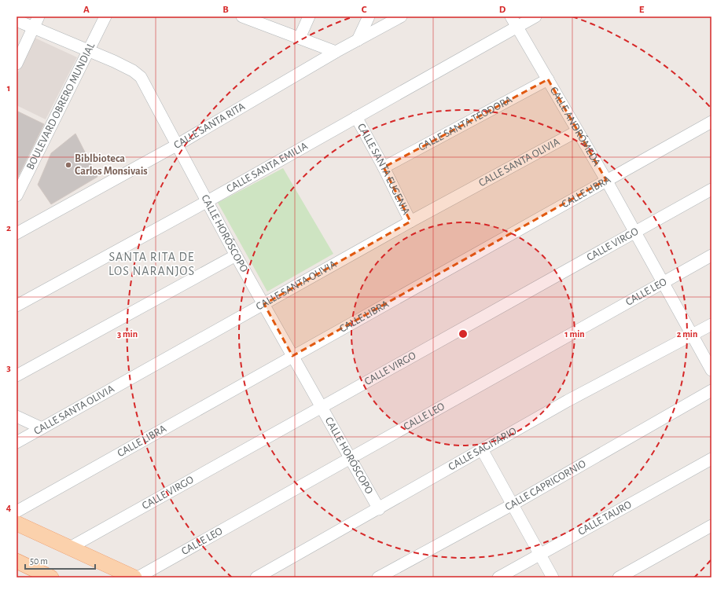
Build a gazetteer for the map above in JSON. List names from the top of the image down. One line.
{"streets":{"street":["BOULEVARD OBRERO MUNDIAL","CALLE SANTA TEODORA","CALLE SANTA RITA","CALLE ANDRÓMEDA","CALLE SANTA OLIVIA","CALLE SANTA EMILIA","CALLE SANTA EUGENIA","CALLE LIBRA","CALLE HORÓSCOPO","CALLE VIRGO","CALLE LEO","CALLE SAGITARIO","CALLE CAPRICORNIO","CALLE TAURO"]},"crossings":[["BOULEVARD OBRERO MUNDIAL","CALLE HORÓSCOPO"],["CALLE SANTA TEODORA","CALLE ANDRÓMEDA"],["CALLE SANTA TEODORA","CALLE SANTA EUGENIA"],["CALLE SANTA RITA","CALLE HORÓSCOPO"],["CALLE ANDRÓMEDA","CALLE SANTA OLIVIA"],["CALLE ANDRÓMEDA","CALLE SANTA EMILIA"],["CALLE ANDRÓMEDA","CALLE LIBRA"],["CALLE ANDRÓMEDA","CALLE VIRGO"],["CALLE ANDRÓMEDA","CALLE LEO"],["CALLE ANDRÓMEDA","CALLE SAGITARIO"],["CALLE SANTA OLIVIA","CALLE SANTA EUGENIA"],["CALLE SANTA OLIVIA","CALLE HORÓSCOPO"],["CALLE SANTA EMILIA","CALLE SANTA EUGENIA"],["CALLE SANTA EMILIA","CALLE HORÓSCOPO"],["CALLE LIBRA","CALLE HORÓSCOPO"],["CALLE HORÓSCOPO","CALLE VIRGO"],["CALLE HORÓSCOPO","CALLE LEO"],["CALLE HORÓSCOPO","CALLE SAGITARIO"]],"districts":["SANTA RITA DE LOS NARANJOS"],"places":["Biblbioteca Carlos Monsivais"],"scale_bar":"50 m","grid":{"columns":["A","B","C","D","E"],"rows":["1","2","3","4"]},"rings":["1 min","2 min","3 min"]}
